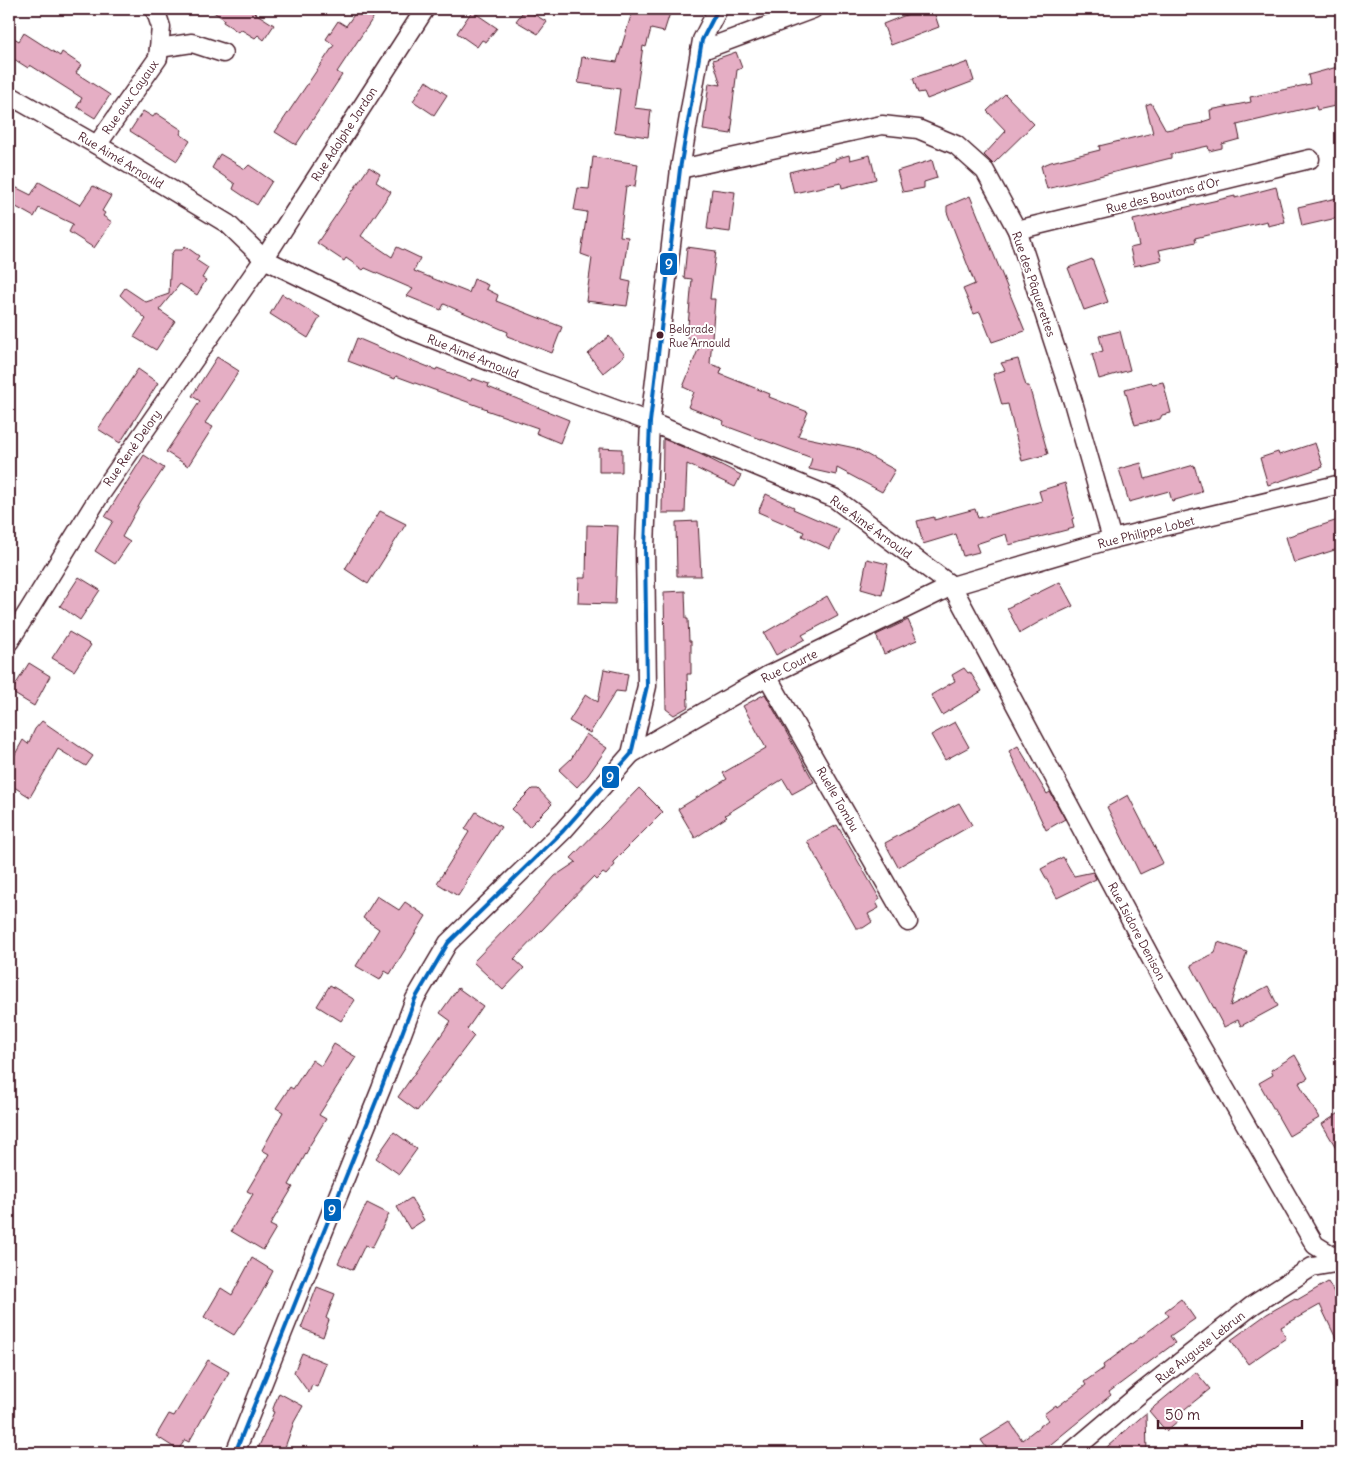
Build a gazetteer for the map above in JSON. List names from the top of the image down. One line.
{"streets":{"street":["Rue aux Cayaux","Rue Adolphe Jardon","Rue Aimé Arnould","Rue des Boutons d'Or","Rue des Pâquerettes","Rue René Delory","Rue Philippe Lobet","Rue Courte","Ruelle Tombu","Rue Isidore Denison","Rue Auguste Lebrun"]},"crossings":[["Rue aux Cayaux","Rue Aimé Arnould"],["Rue Adolphe Jardon","Rue Aimé Arnould"],["Rue Adolphe Jardon","Rue René Delory"],["Rue Aimé Arnould","Rue René Delory"],["Rue Aimé Arnould","Rue Philippe Lobet"],["Rue Aimé Arnould","Rue Courte"],["Rue Aimé Arnould","Rue Isidore Denison"],["Rue des Boutons d'Or","Rue des Pâquerettes"],["Rue des Pâquerettes","Rue Philippe Lobet"],["Rue Philippe Lobet","Rue Courte"],["Rue Philippe Lobet","Rue Isidore Denison"],["Rue Courte","Ruelle Tombu"],["Rue Courte","Rue Isidore Denison"],["Rue Isidore Denison","Rue Auguste Lebrun"]],"places":["Belgrade Rue Arnould"],"lines":["transit line 9"],"scale_bar":"50 m"}
